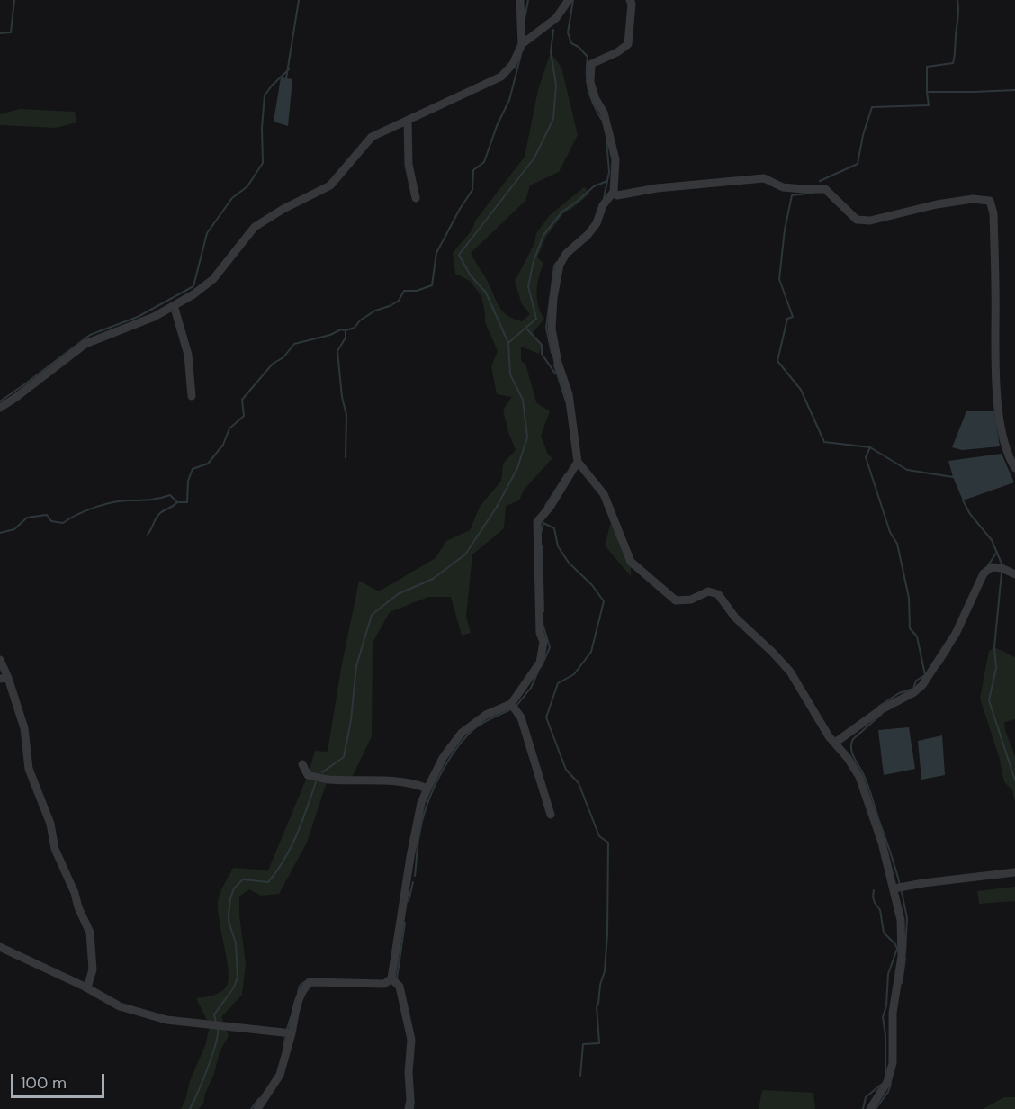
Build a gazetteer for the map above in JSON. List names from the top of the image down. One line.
{"scale_bar":"100 m"}
